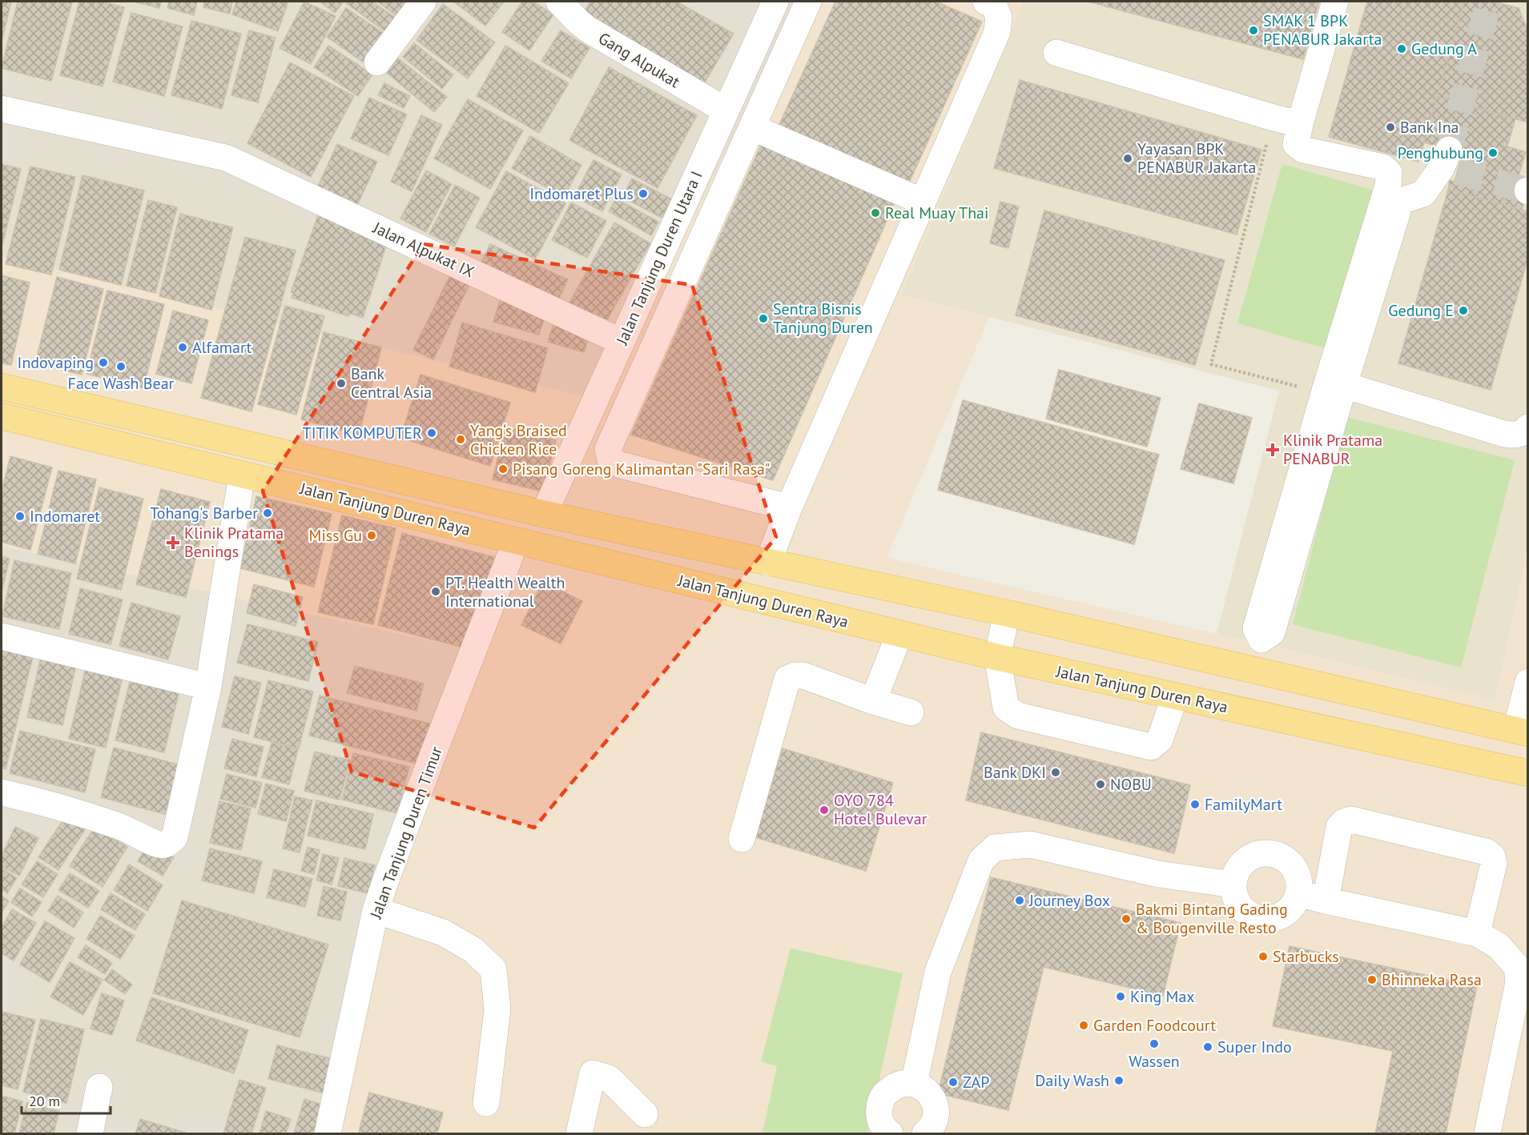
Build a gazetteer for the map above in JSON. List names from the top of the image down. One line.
{"streets":{"main road":["Jalan Tanjung Duren Raya"],"street":["Gang Alpukat","Jalan Alpukat IX","Jalan Tanjung Duren Utara I","Jalan Tanjung Duren Timur"]},"crossings":[["Gang Alpukat","Jalan Tanjung Duren Utara I"],["Jalan Alpukat IX","Jalan Tanjung Duren Utara I"],["Jalan Tanjung Duren Utara I","Jalan Tanjung Duren Raya"],["Jalan Tanjung Duren Raya","Jalan Tanjung Duren Timur"]],"places":{"other":["SMAK 1 BPK PENABUR Jakarta","Gedung A","Bank Ina","Penghubung","Yayasan BPK PENABUR Jakarta","Indomaret Plus","Real Muay Thai","Gedung E","Sentra Bisnis Tanjung Duren","Alfamart","Indovaping","Face Wash Bear","Bank Central Asia","TITIK KOMPUTER","Yang‘s Braised Chicken Rice","Pisang Goreng Kalimantan \"Sari Rasa\"","Tohang's Barber","Indomaret","Miss Gu","PT. Health Wealth International","Bank DKI","NOBU","FamilyMart","OYO 784 Hotel Bulevar","Journey Box","Bakmi Bintang Gading & Bougenville Resto","Starbucks","Bhinneka Rasa","King Max","Garden Foodcourt","Wassen","Super Indo","Daily Wash","ZAP"],"health":["Klinik Pratama PENABUR","Klinik Pratama Benings"]},"scale_bar":"20 m"}
